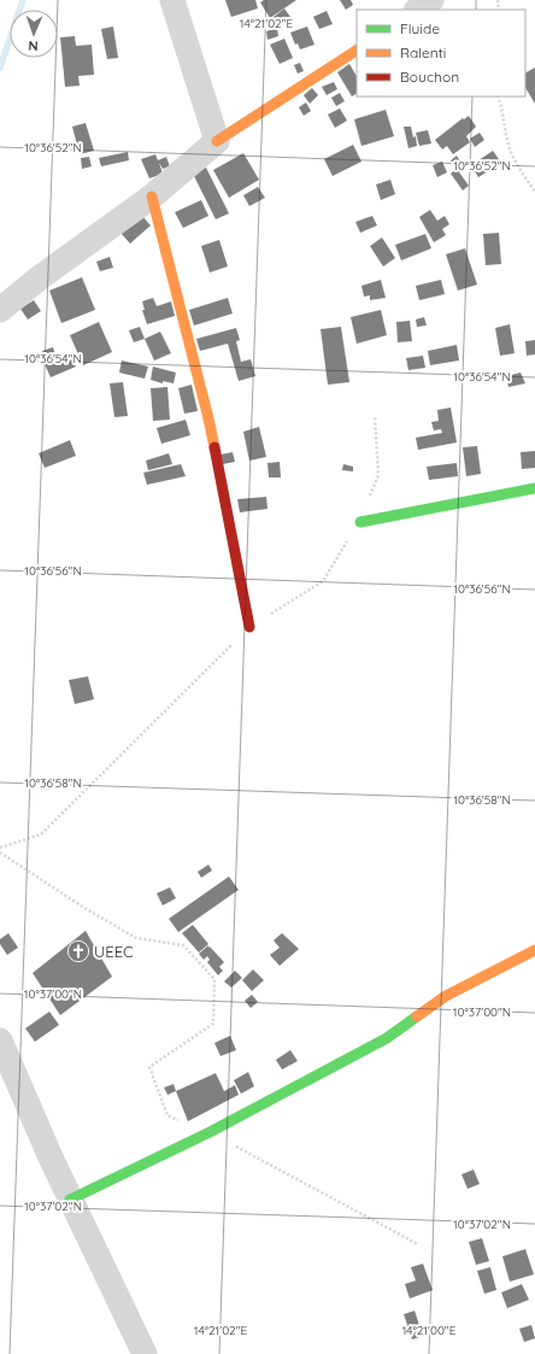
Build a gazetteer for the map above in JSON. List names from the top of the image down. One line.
{"places":{"church":["UEEC"]},"legend":["Fluide","Ralenti","Bouchon"],"north":"bottom","coordinates":["14°21'02\"E","10°36'52\"N","10°36'54\"N","10°36'56\"N","10°36'58\"N","10°37'00\"N","10°37'02\"N","14°21'00\"E"]}
